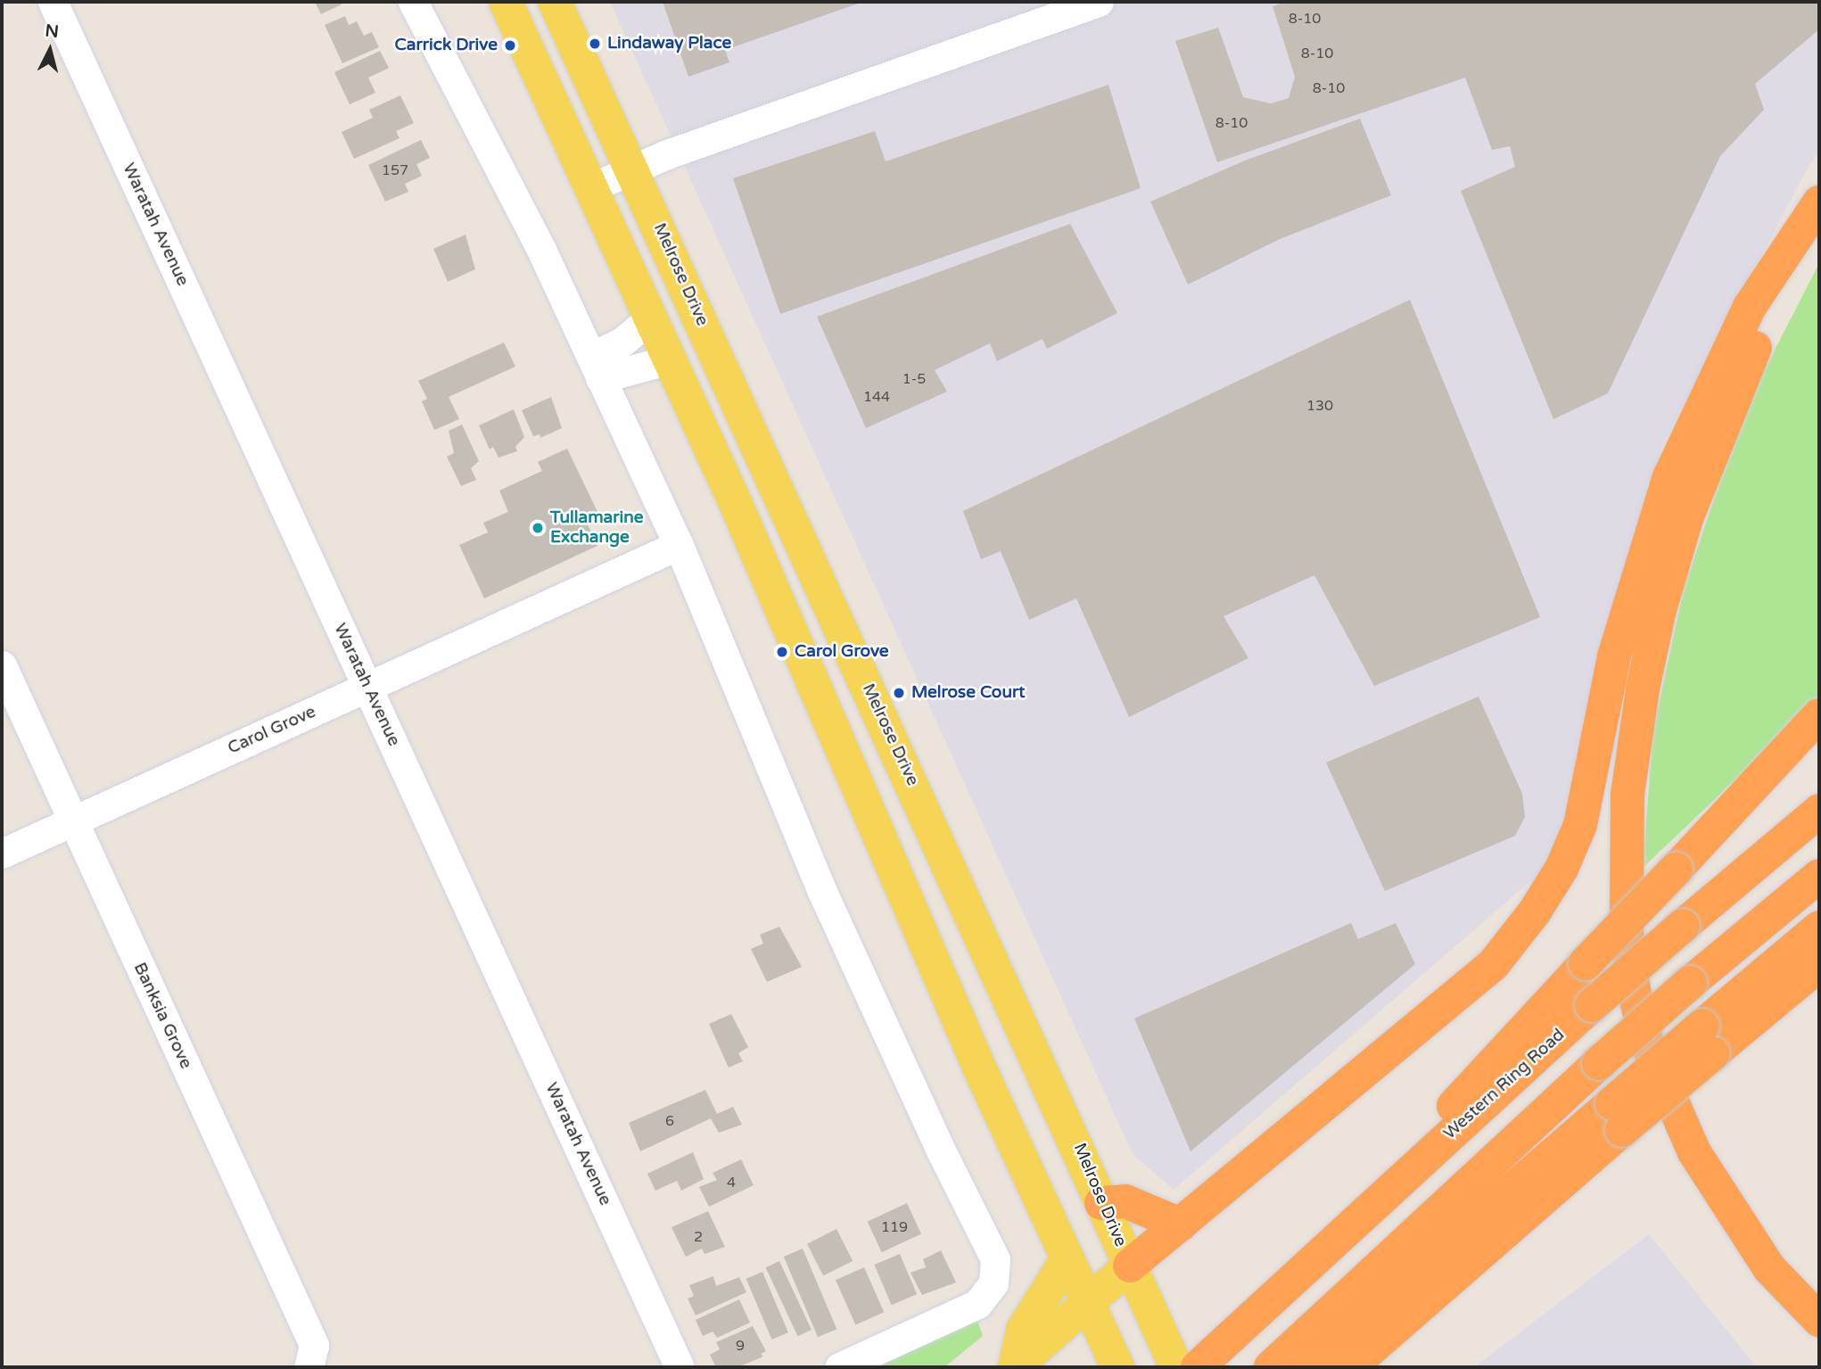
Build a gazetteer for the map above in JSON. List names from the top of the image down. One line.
{"streets":{"highway":["Western Ring Road"],"main road":["Melrose Drive"],"street":["Waratah Avenue","Carol Grove","Banksia Grove"]},"crossings":[["Waratah Avenue","Carol Grove"],["Carol Grove","Banksia Grove"]],"places":["Lindaway Place","Carrick Drive","Tullamarine Exchange","Carol Grove","Melrose Court"],"house_numbers":["8-10","8-10","8-10","8-10","157","1-5","144","130","6","4","119","2","9"],"north":"top"}
